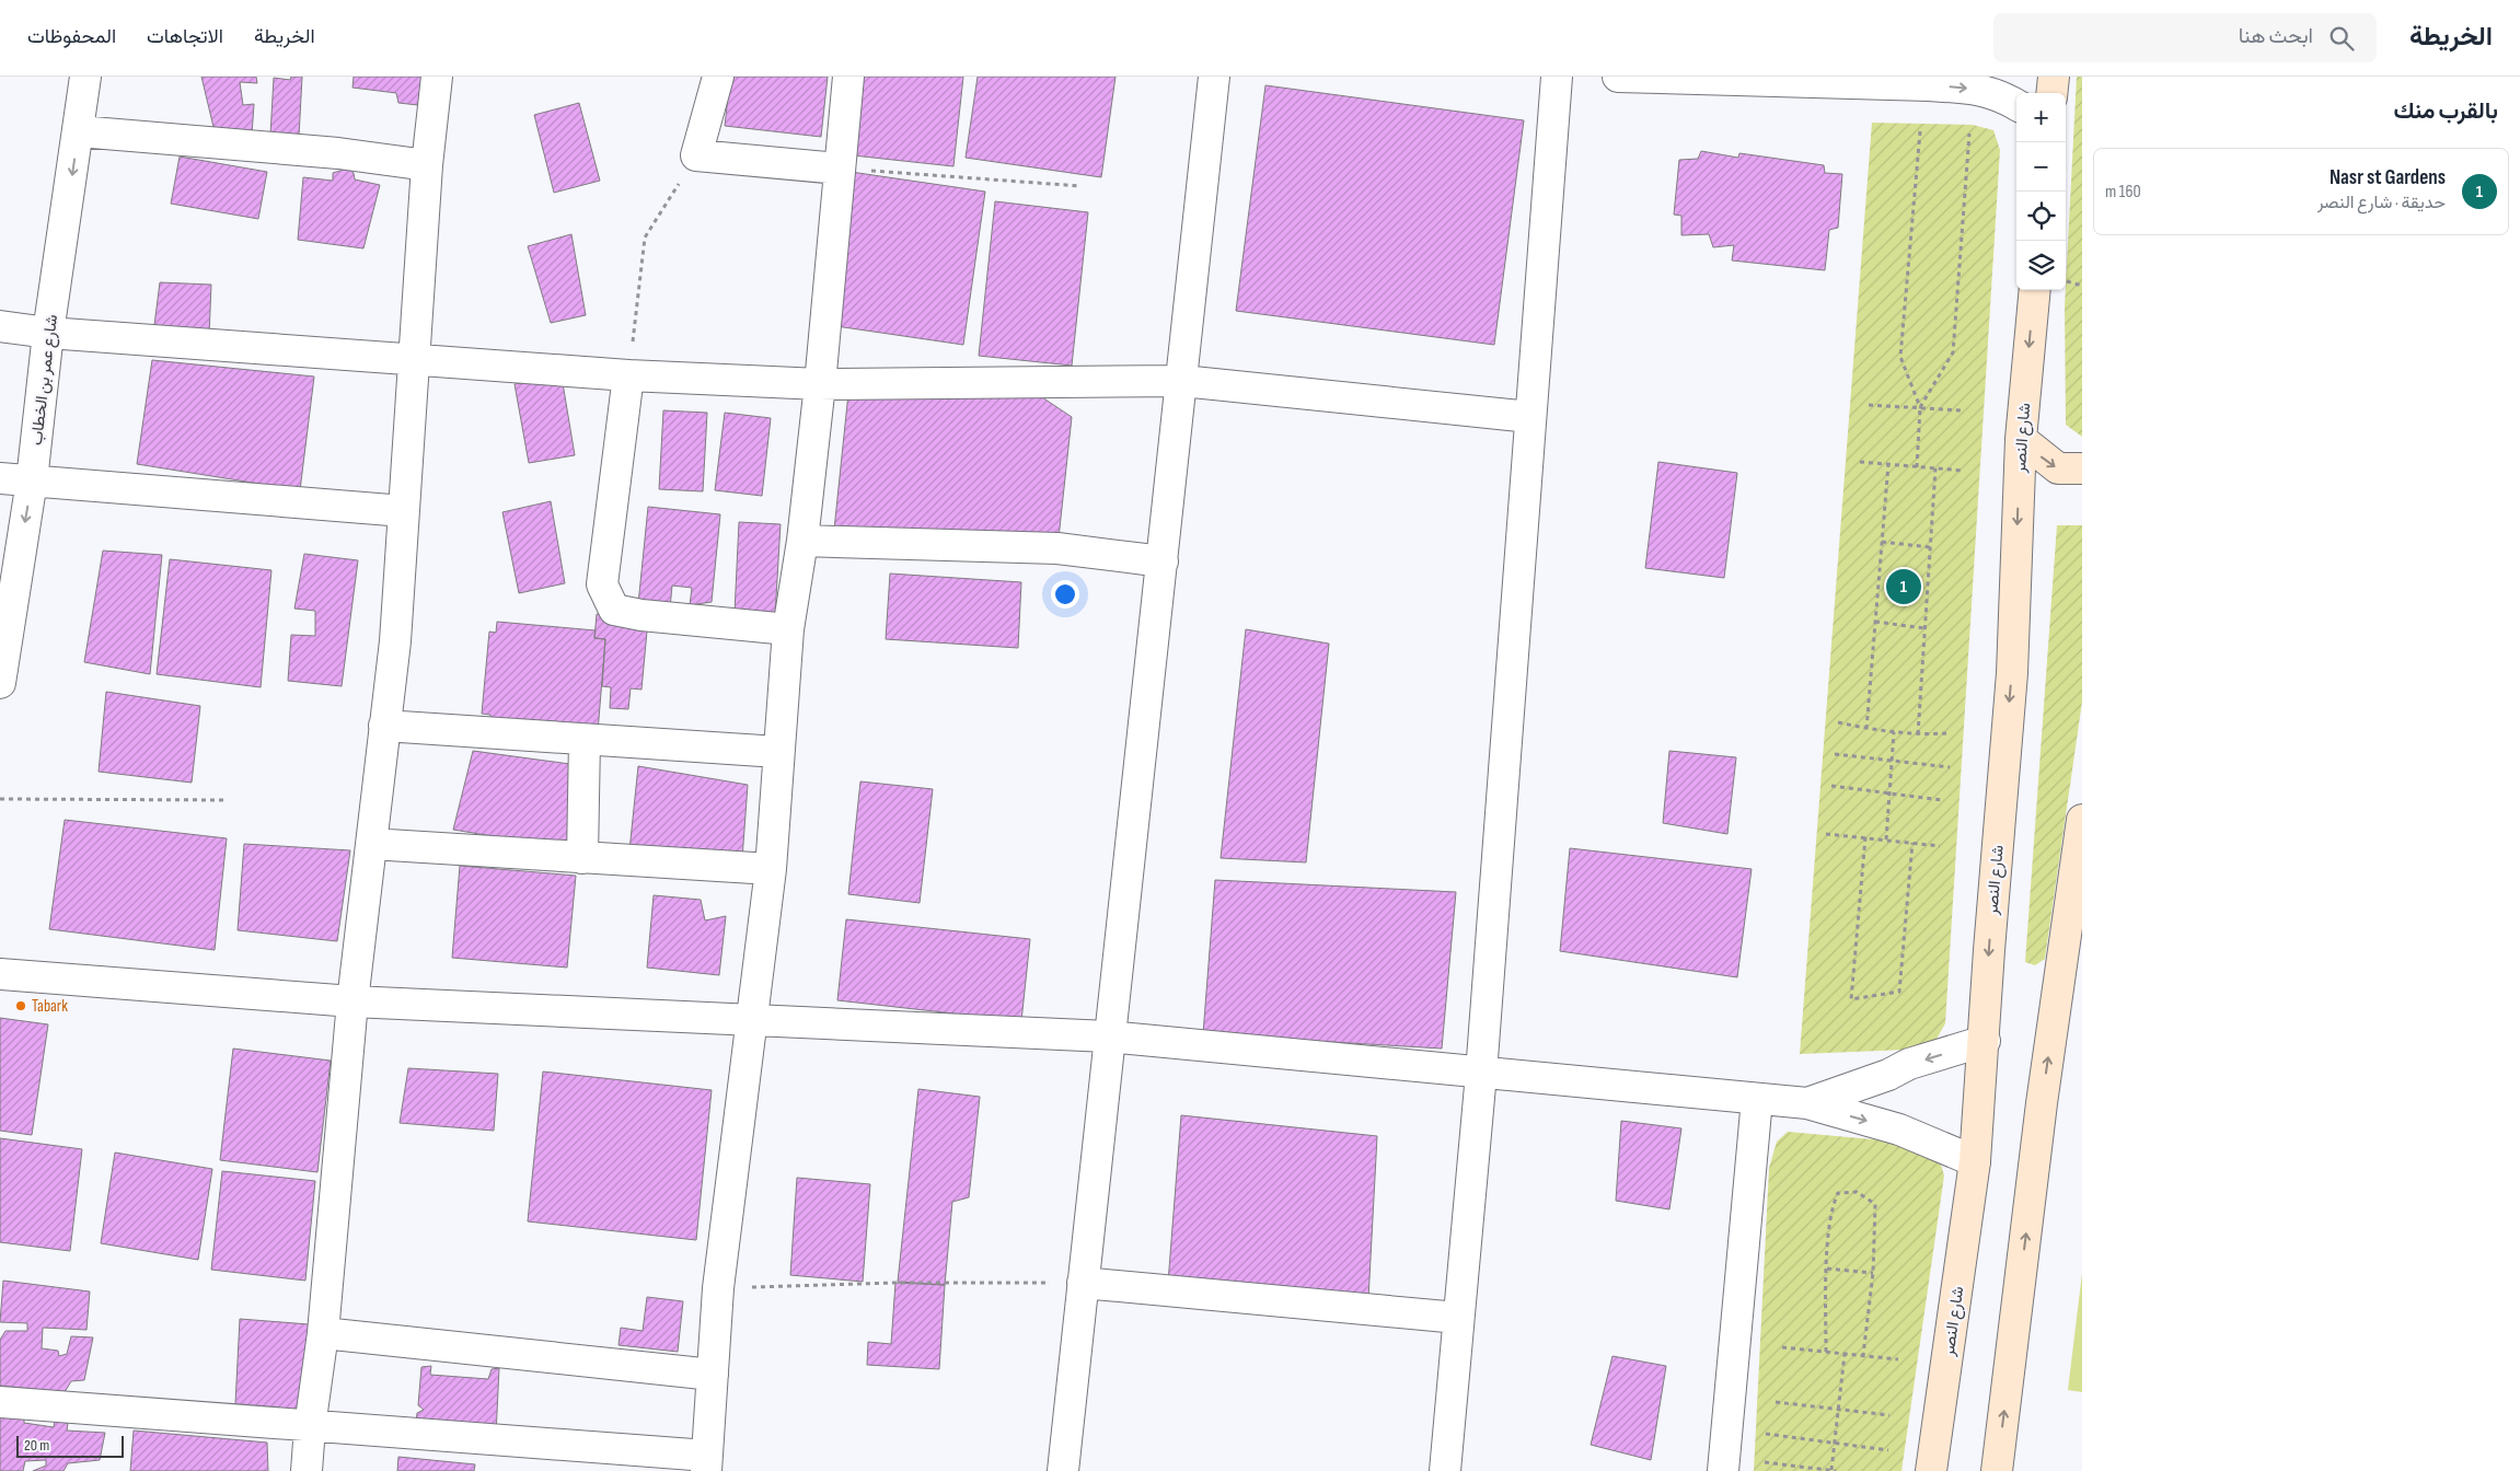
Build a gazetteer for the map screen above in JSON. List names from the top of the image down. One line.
{"streets":{"main road":["شارع النصر"],"street":["شارع عمر بن الخطاب"]},"one_way":["شارع عمر بن الخطاب"],"places":["Tabark"],"scale_bar":"20 m","page":{"header":"الخريطة","search":"ابحث هنا","nav":["الخريطة","الاتجاهات","المحفوظات"],"heading":"بالقرب منك","map_buttons":["+","−"],"list":[{"mark":"1","name":"Nasr st Gardens","note":"حديقة · شارع النصر","value":"160 m"}],"pins":"1","scale":"20 m"}}
